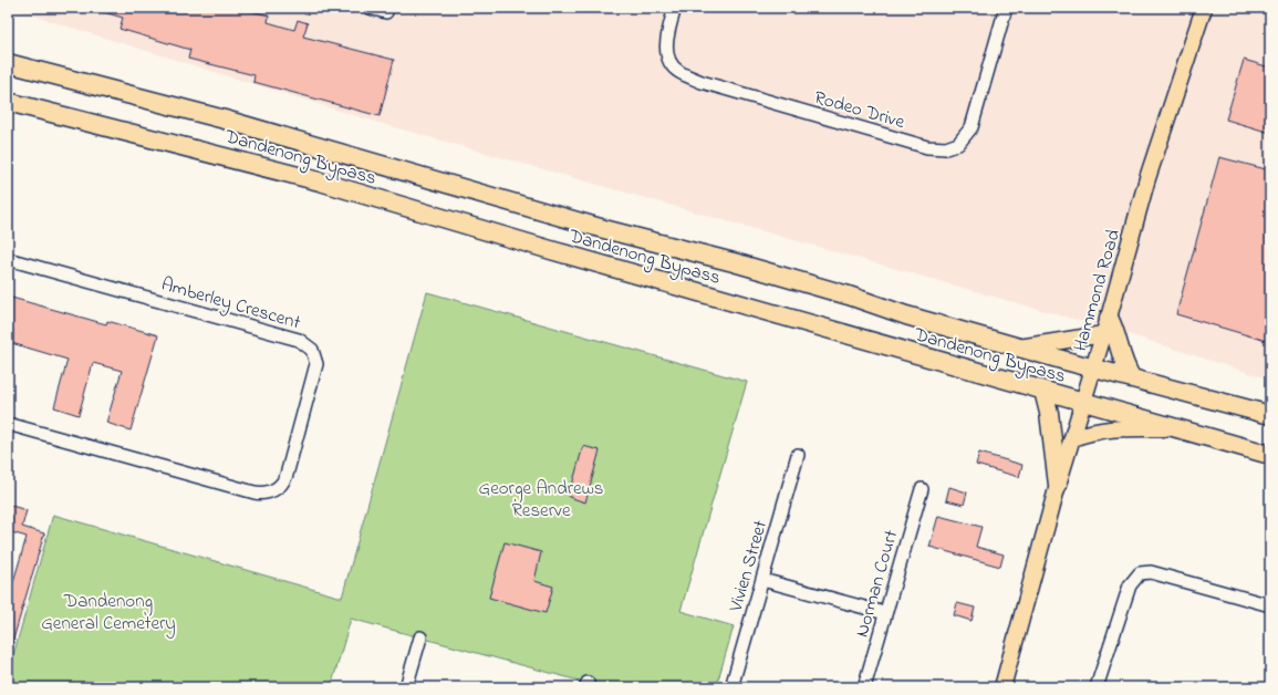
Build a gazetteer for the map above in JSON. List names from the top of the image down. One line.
{"streets":{"highway":["Dandenong Bypass"],"main road":["Hammond Road"],"street":["Rodeo Drive","Amberley Crescent","Vivien Street","Norman Court"]},"crossings":[["Dandenong Bypass","Hammond Road"]],"parks":["George Andrews Reserve","Dandenong General Cemetery"]}
